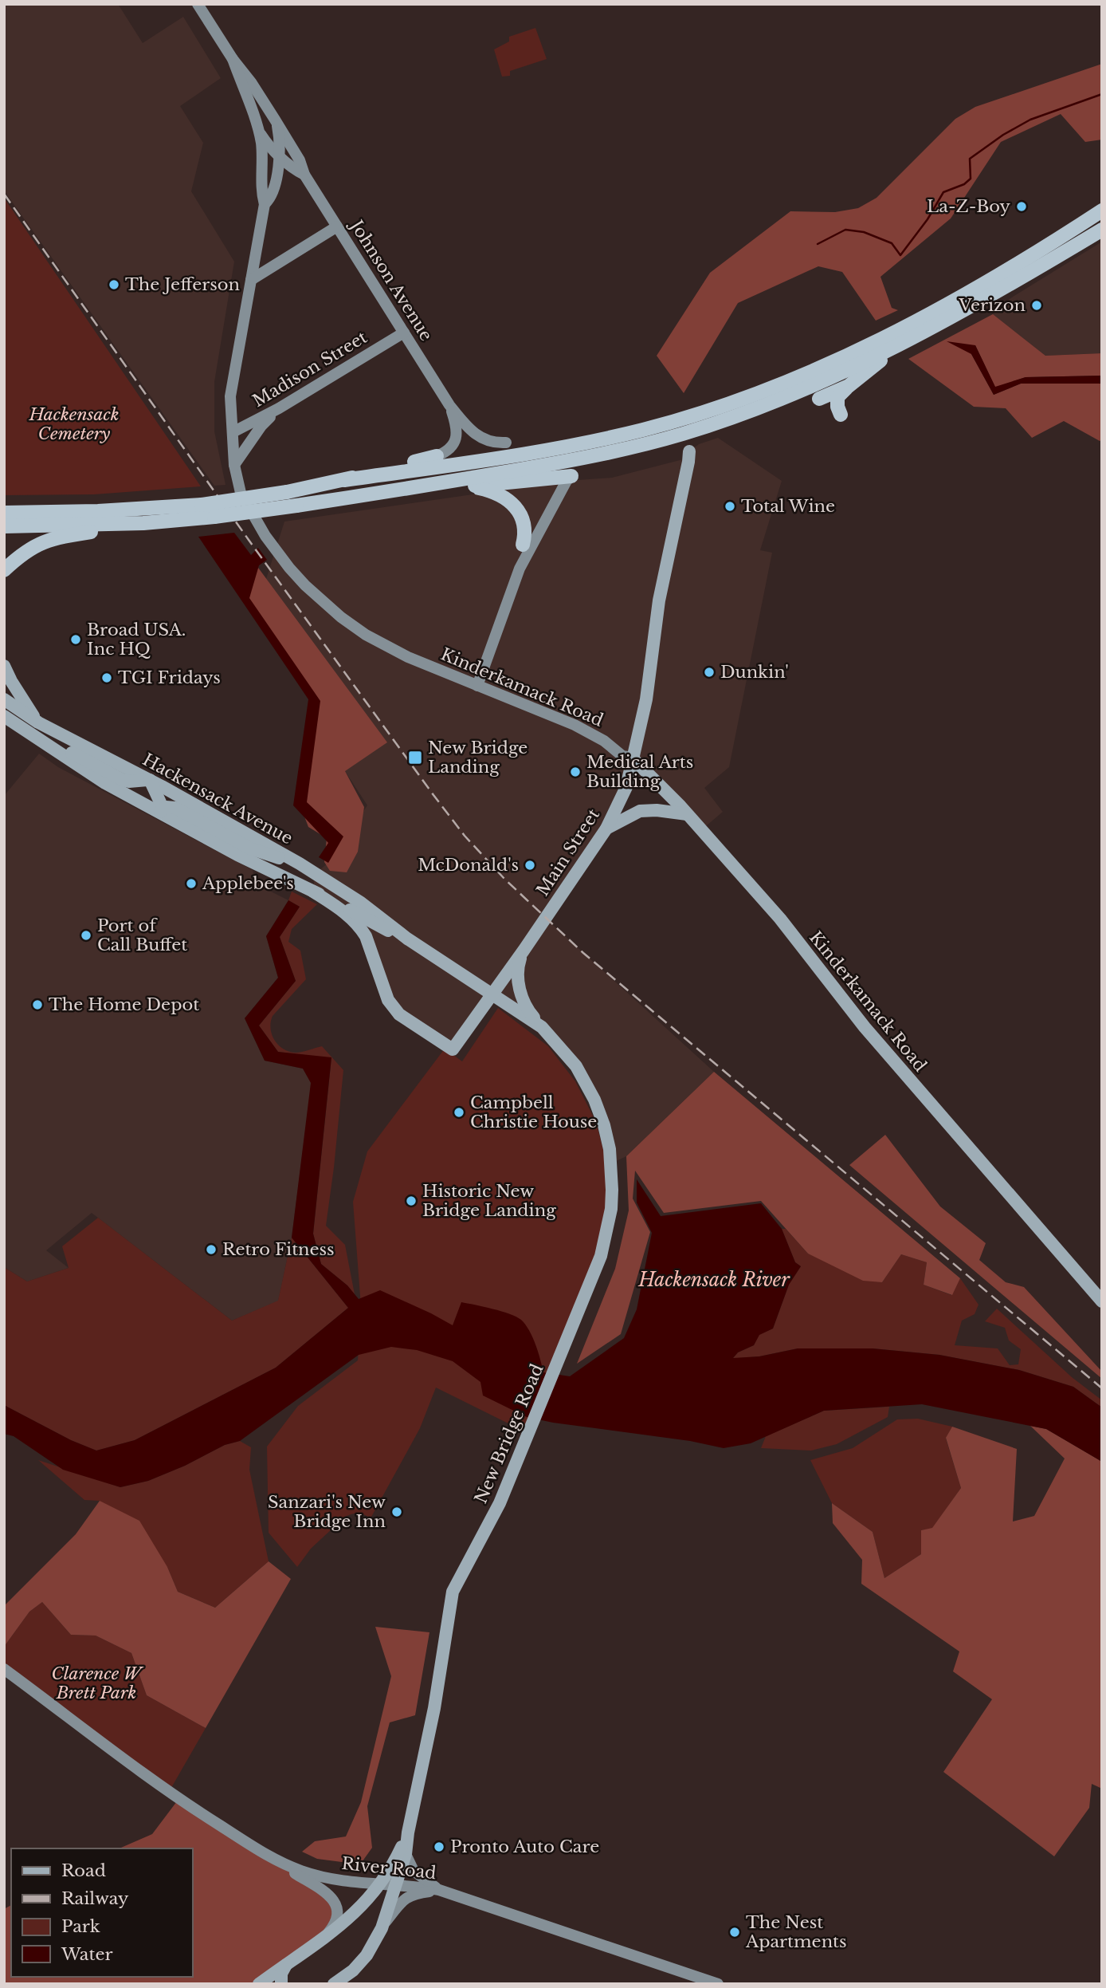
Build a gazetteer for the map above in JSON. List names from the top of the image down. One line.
{"streets":{"main road":["Johnson Avenue","Madison Street","Kinderkamack Road","Hackensack Avenue","Main Street","New Bridge Road","River Road"]},"crossings":[["Johnson Avenue","Madison Street"],["Johnson Avenue","Kinderkamack Road"],["Madison Street","Kinderkamack Road"],["Kinderkamack Road","Main Street"],["Hackensack Avenue","Main Street"],["Hackensack Avenue","New Bridge Road"],["Main Street","New Bridge Road"],["New Bridge Road","River Road"]],"water":["Hackensack River"],"parks":["Hackensack Cemetery","Clarence W Brett Park"],"places":{"other":["La-Z-Boy","The Jefferson","Verizon","Total Wine","Broad USA. Inc HQ","Dunkin'","TGI Fridays","Medical Arts Building","McDonald's","Applebee's","Port of Call Buffet","The Home Depot","Campbell Christie House","Historic New Bridge Landing","Retro Fitness","Sanzari's New Bridge Inn","Pronto Auto Care","The Nest Apartments"],"transit":["New Bridge Landing"]},"legend":["Road","Railway","Park","Water"]}
